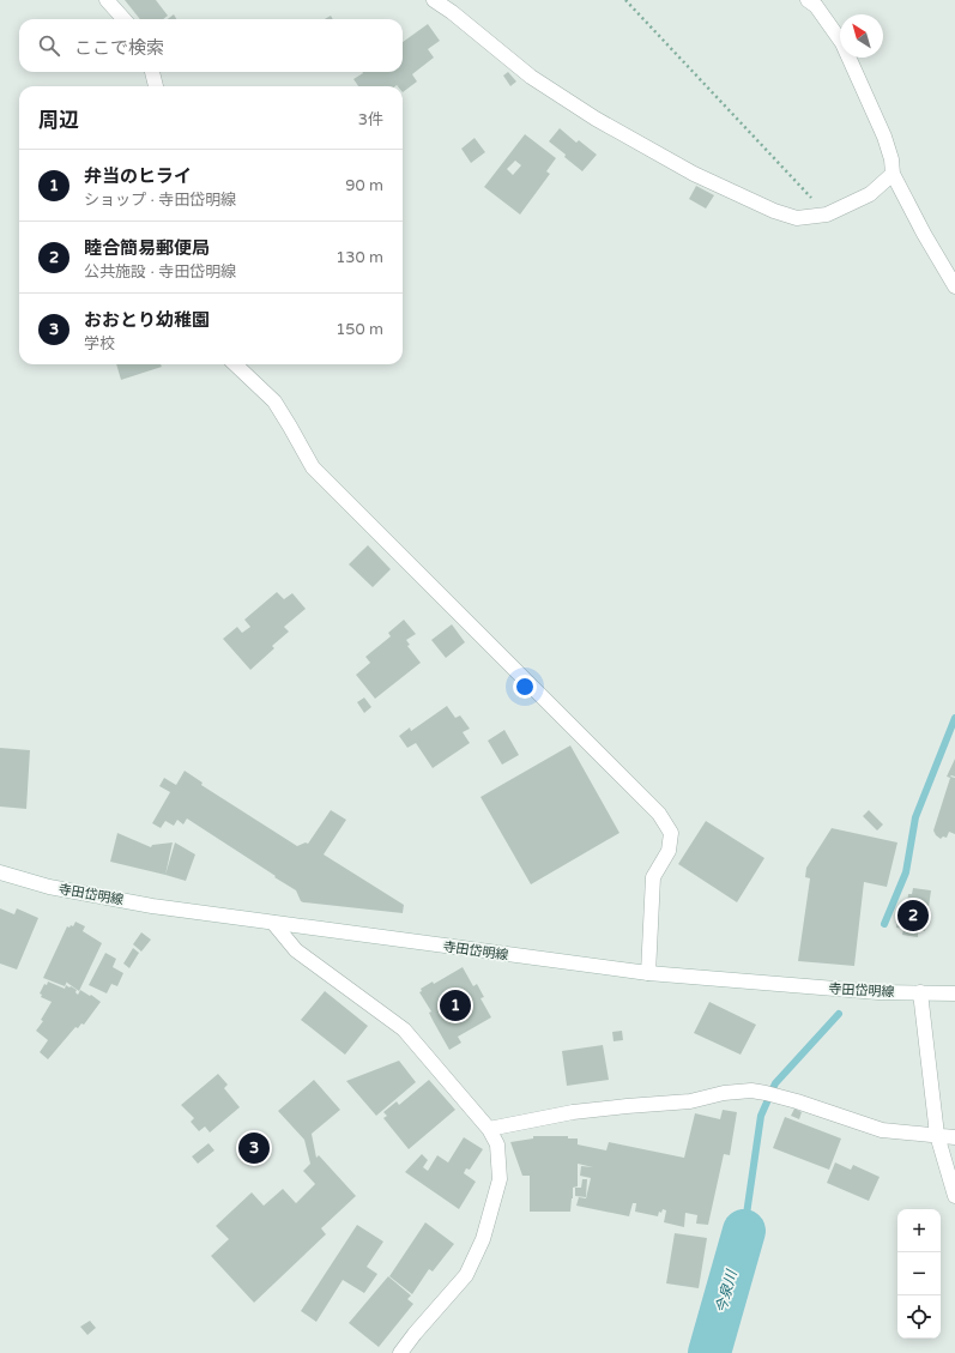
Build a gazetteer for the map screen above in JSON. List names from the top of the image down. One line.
{"streets":{"street":["寺田岱明線"]},"water":["今泉川"],"north":"top left","page":{"search":"ここで検索","heading":["周辺","3件"],"list":[{"mark":"1","name":"弁当のヒライ","note":"ショップ · 寺田岱明線","value":"90 m"},{"mark":"2","name":"睦合簡易郵便局","note":"公共施設 · 寺田岱明線","value":"130 m"},{"mark":"3","name":"おおとり幼稚園","note":"学校","value":"150 m"}],"pins":["2","1","3"],"map_buttons":["+","−"]}}
